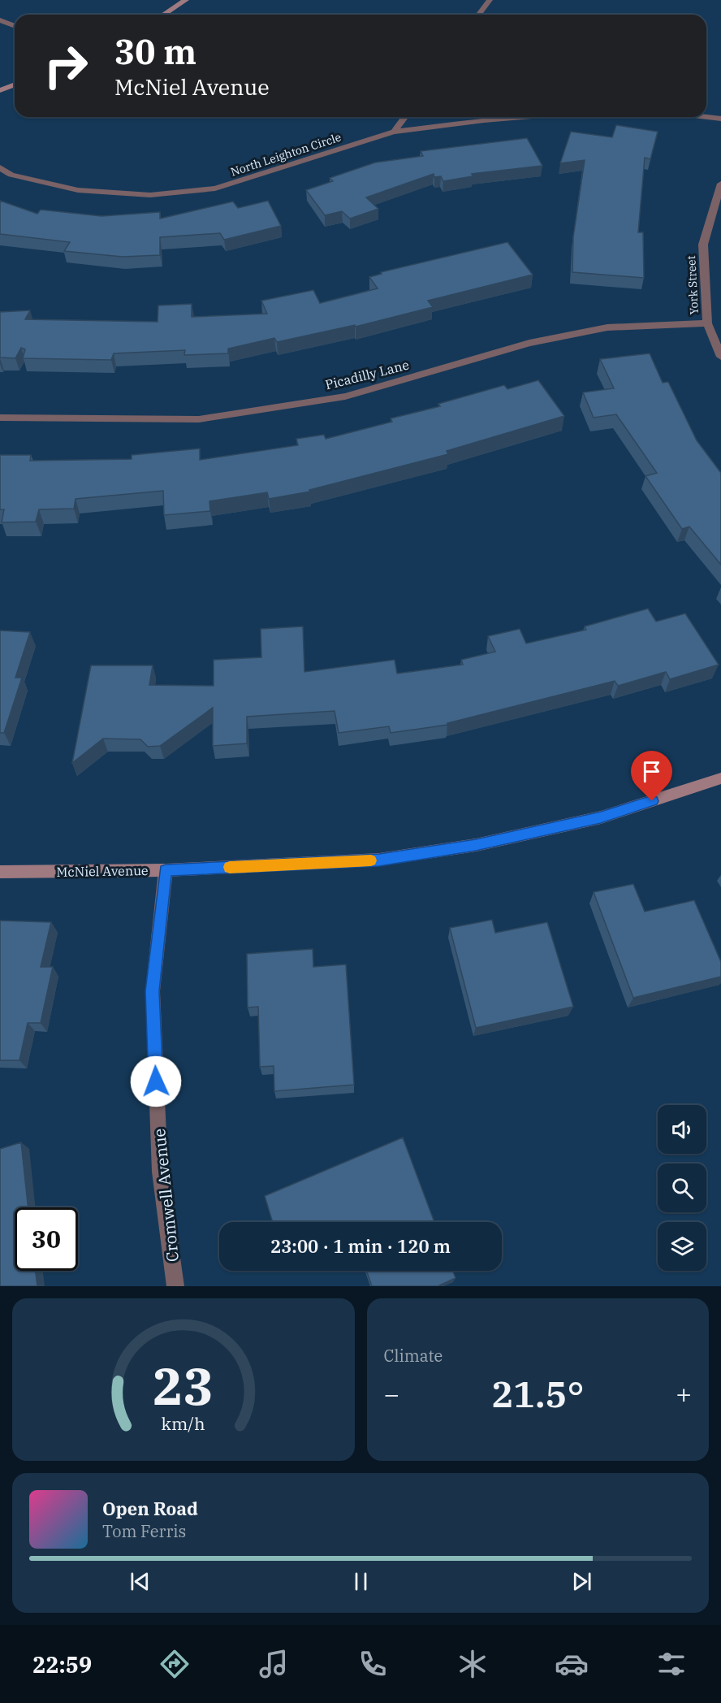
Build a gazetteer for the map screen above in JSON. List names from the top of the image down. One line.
{"streets":{"street":["North Leighton Circle","York Street","Picadilly Lane","McNiel Avenue","Cromwell Avenue"]},"crossings":[["York Street","Picadilly Lane"],["McNiel Avenue","Cromwell Avenue"]],"page":{"turn":["30 m","McNiel Avenue"],"limit":"30","trip":"23:00 · 1 min · 120 m","tile":"Climate","heat":["−","21.5°","+"],"song":["Open Road","Tom Ferris"],"tabs":"22:59","gauge":["23","km/h"]}}
